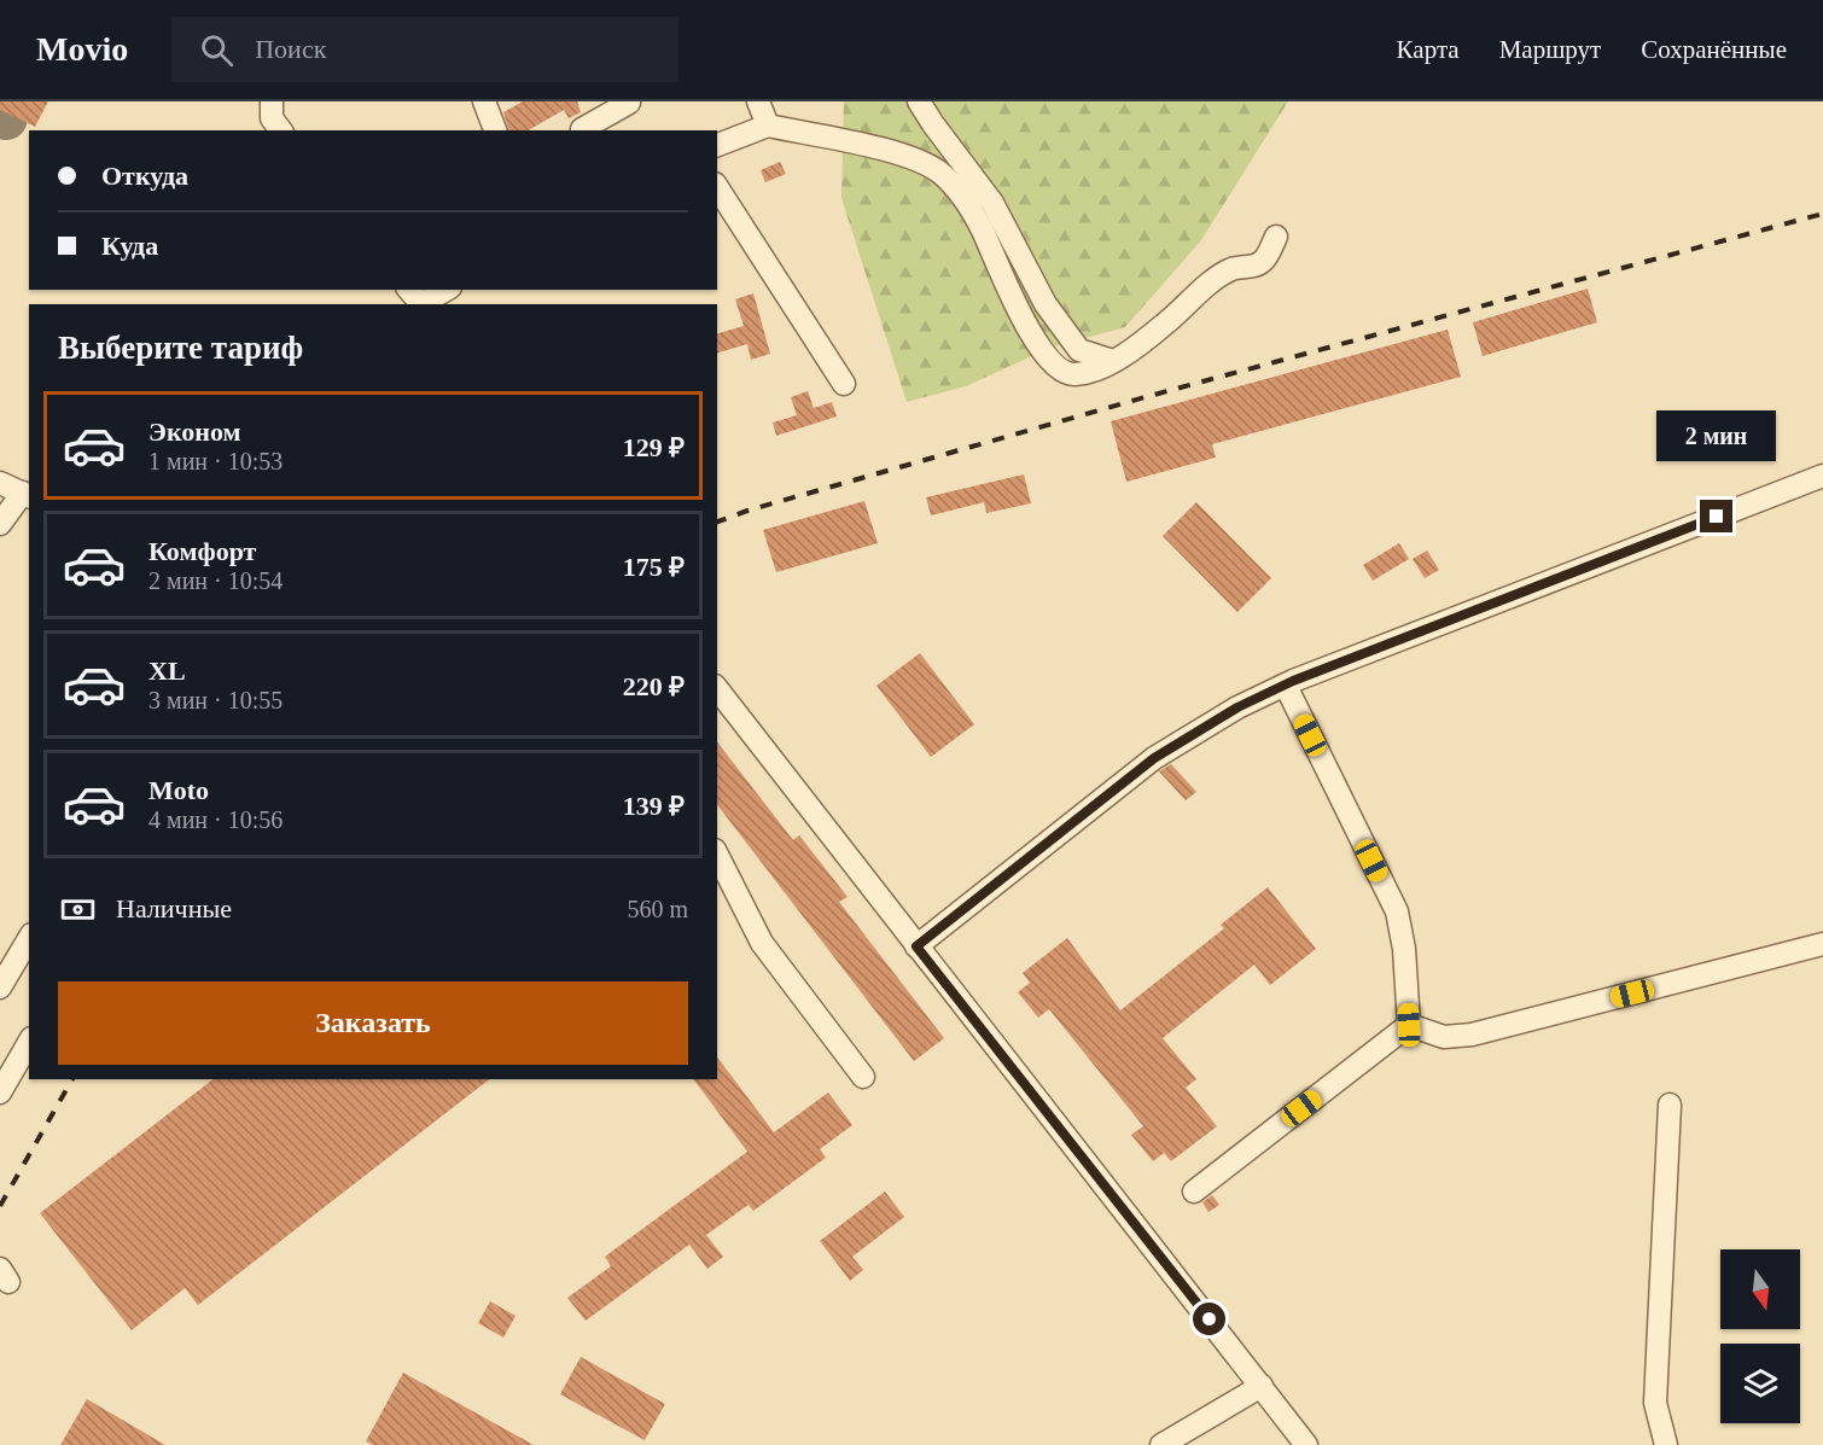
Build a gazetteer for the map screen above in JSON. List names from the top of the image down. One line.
{"north":"bottom","page":{"header":"Movio","search":"Поиск","nav":["Карта","Маршрут","Сохранённые"],"banner":["Откуда","Куда"],"heading":"Выберите тариф","list":[{"name":"Эконом","note":"1 мин · 10:53","value":"129 ₽"},{"name":"Комфорт","note":"2 мин · 10:54","value":"175 ₽"},{"name":"XL","note":"3 мин · 10:55","value":"220 ₽"},{"name":"Moto","note":"4 мин · 10:56","value":"139 ₽"}],"bubble":"2 мин","pay":["Наличные","560 m"],"buttons":"Заказать"}}
